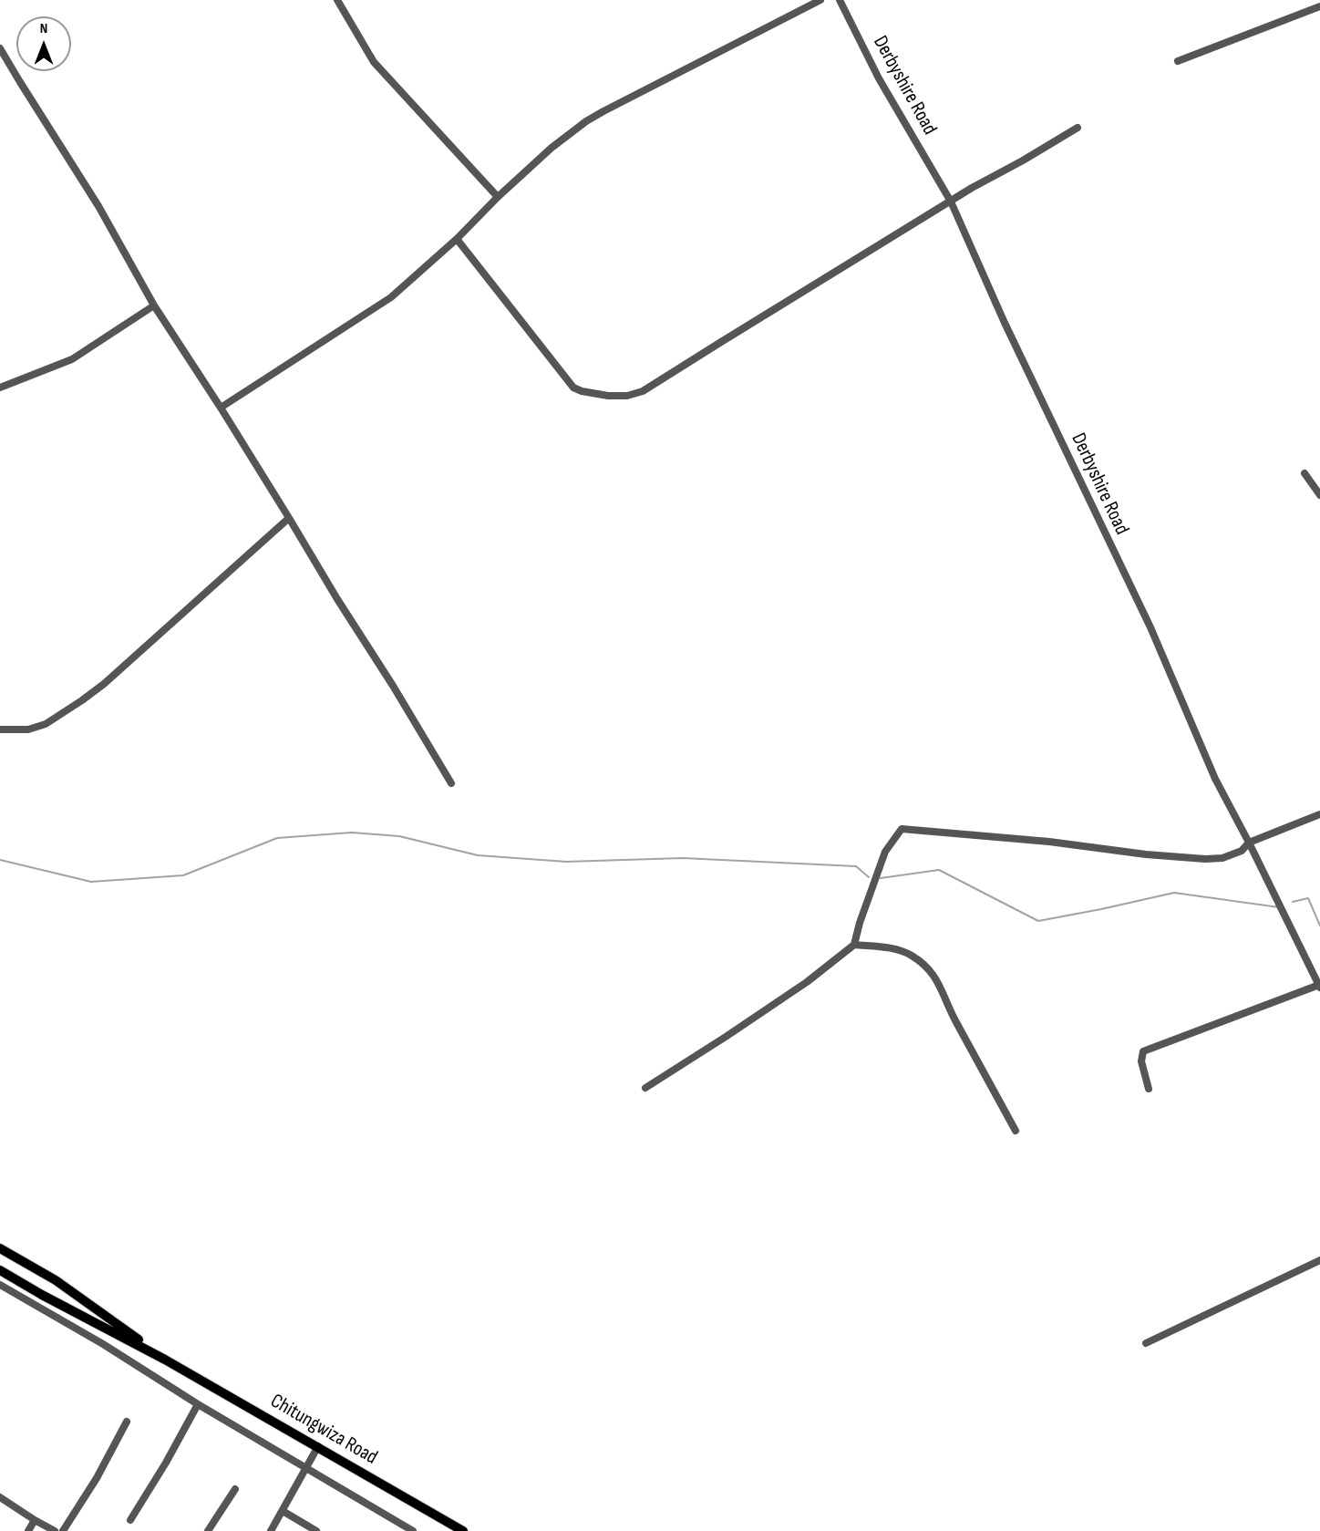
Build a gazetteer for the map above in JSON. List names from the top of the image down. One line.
{"streets":{"main road":["Chitungwiza Road"],"street":["Derbyshire Road"]},"north":"top"}
